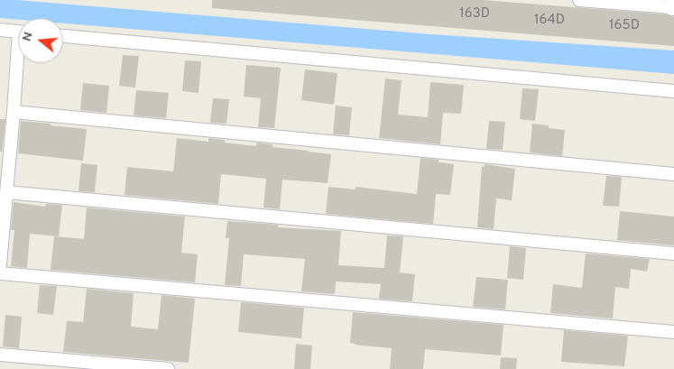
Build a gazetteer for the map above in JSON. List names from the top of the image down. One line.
{"house_numbers":["163D","164D","165D"],"north":"left"}
